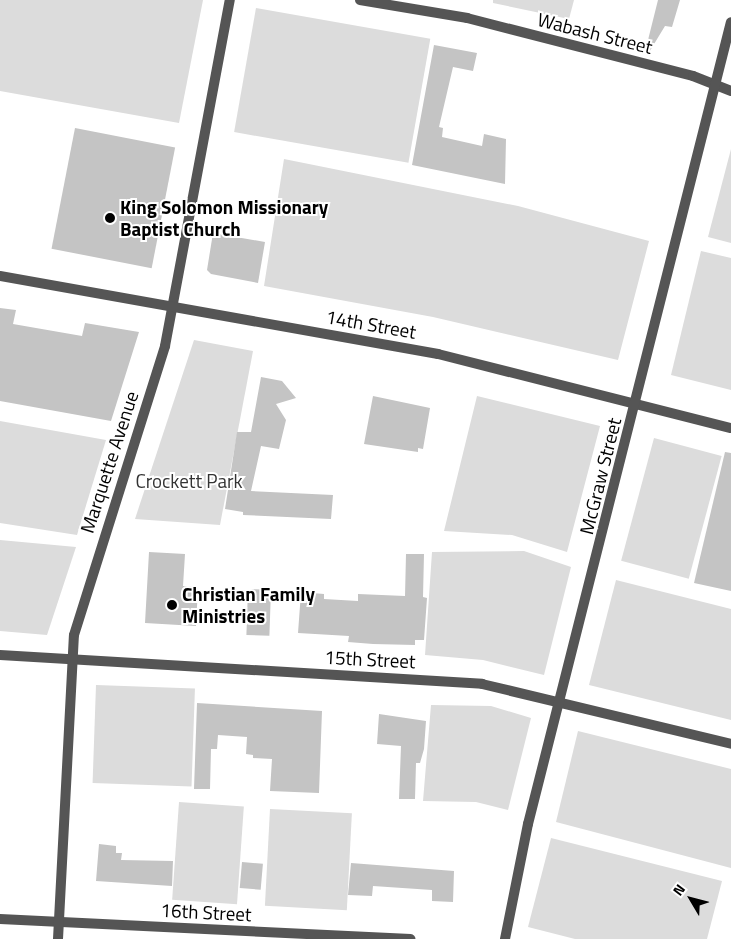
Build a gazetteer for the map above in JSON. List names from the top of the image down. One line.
{"streets":{"street":["Wabash Street","14th Street","Marquette Avenue","McGraw Street","15th Street","16th Street"]},"crossings":[["Wabash Street","McGraw Street"],["14th Street","Marquette Avenue"],["14th Street","McGraw Street"],["Marquette Avenue","15th Street"],["Marquette Avenue","16th Street"],["McGraw Street","15th Street"]],"parks":["Crockett Park"],"places":["King Solomon Missionary Baptist Church","Christian Family Ministries"],"north":"top left"}
